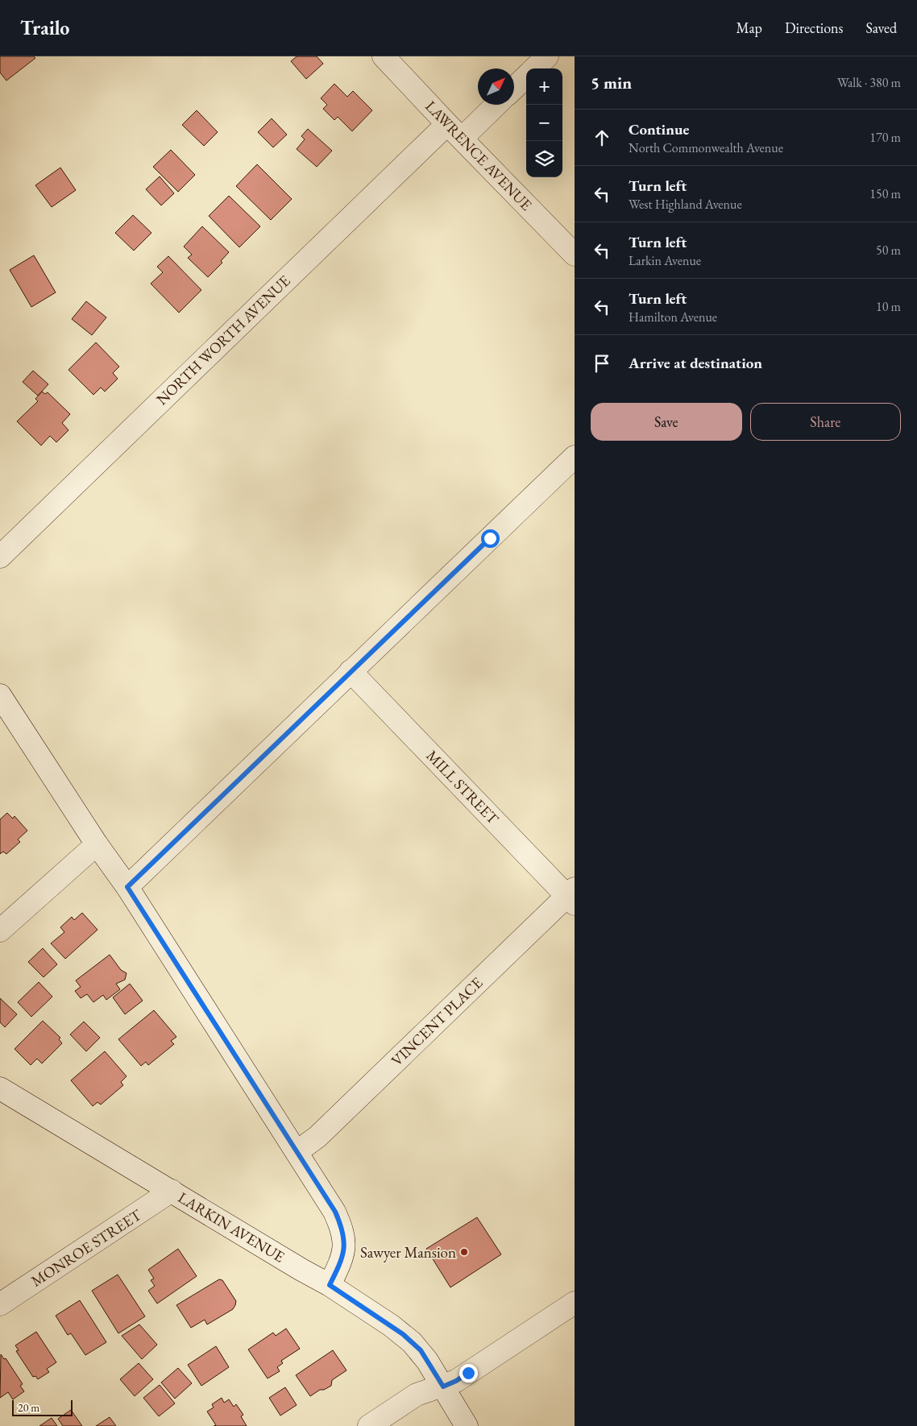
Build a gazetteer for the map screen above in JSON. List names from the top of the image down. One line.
{"streets":{"street":["LAWRENCE AVENUE","NORTH WORTH AVENUE","MILL STREET","VINCENT PLACE","LARKIN AVENUE","MONROE STREET"]},"crossings":[["LAWRENCE AVENUE","NORTH WORTH AVENUE"],["MILL STREET","VINCENT PLACE"],["LARKIN AVENUE","MONROE STREET"]],"places":["Sawyer Mansion"],"scale_bar":"20 m","north":"top right","page":{"header":"Trailo","nav":["Map","Directions","Saved"],"heading":["5 min","Walk · 380 m"],"map_buttons":["+","−"],"list":[["Continue","North Commonwealth Avenue","170 m"],["Turn left","West Highland Avenue","150 m"],["Turn left","Larkin Avenue","50 m"],["Turn left","Hamilton Avenue","10 m"],"Arrive at destination"],"buttons":["Save","Share"],"scale":"20 m"}}
